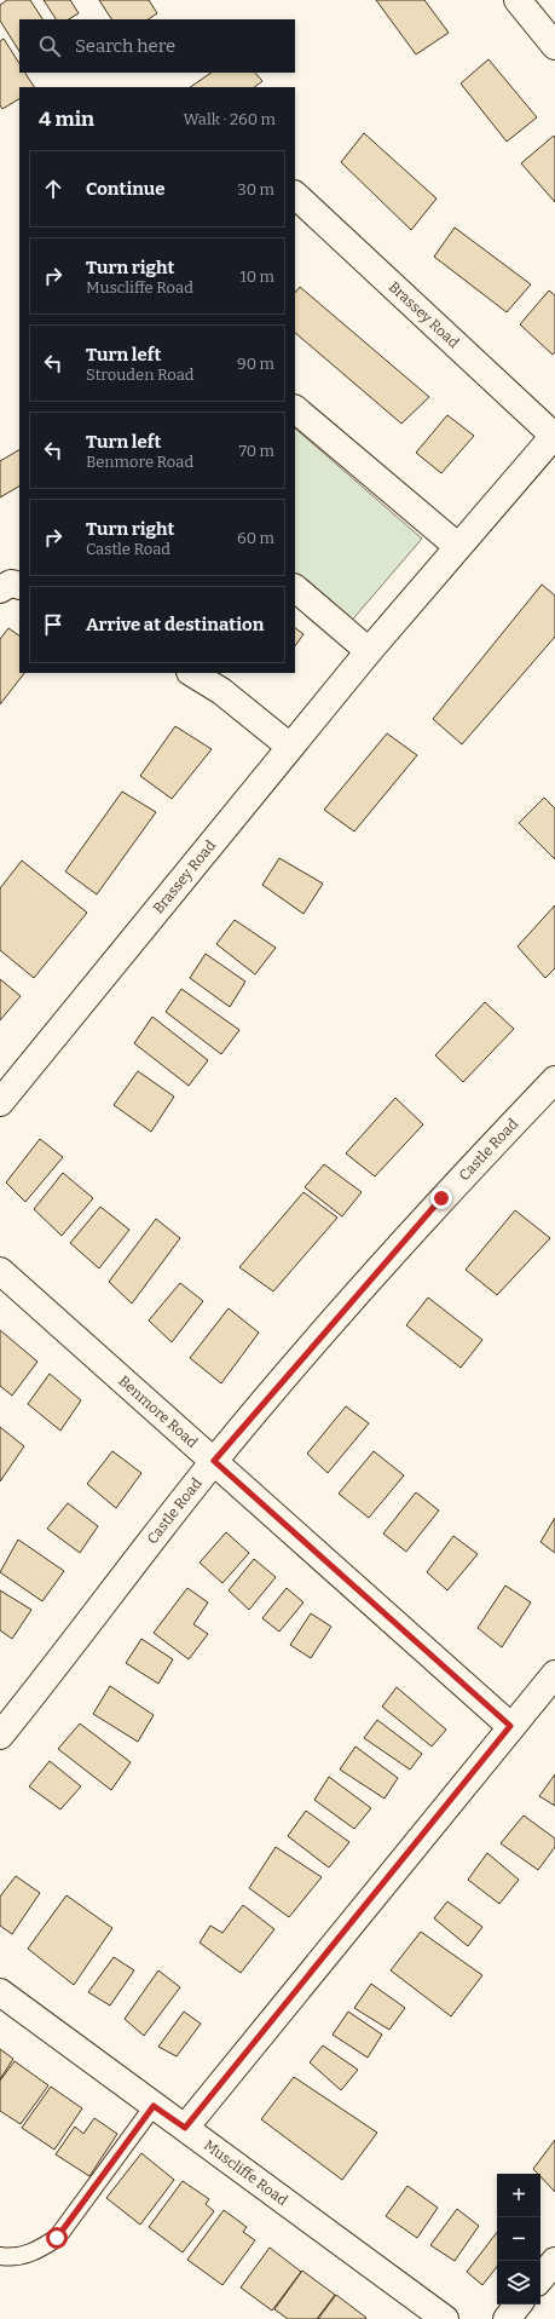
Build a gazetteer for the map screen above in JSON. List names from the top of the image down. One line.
{"streets":{"street":["Brassey Road","Castle Road","Benmore Road","Muscliffe Road"]},"crossings":[["Castle Road","Benmore Road"]],"page":{"search":"Search here","heading":["4 min","Walk · 260 m"],"list":[["Continue","30 m"],["Turn right","Muscliffe Road","10 m"],["Turn left","Strouden Road","90 m"],["Turn left","Benmore Road","70 m"],["Turn right","Castle Road","60 m"],"Arrive at destination"],"map_buttons":["+","−"]}}
